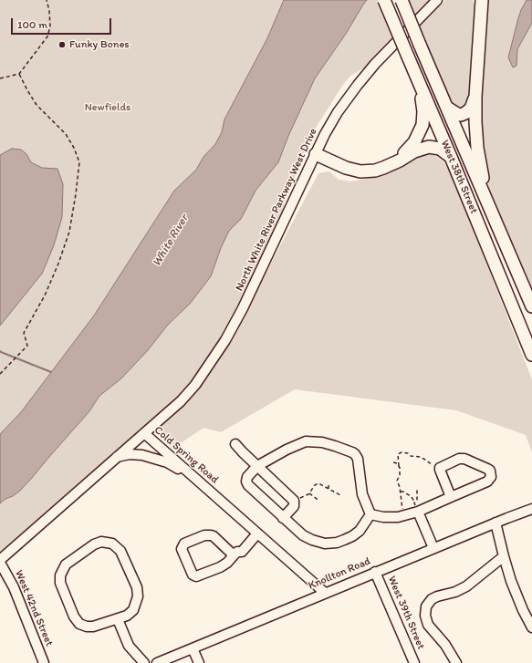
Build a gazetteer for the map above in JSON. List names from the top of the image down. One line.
{"streets":{"main road":["West 38th Street"],"street":["North White River Parkway West Drive","Cold Spring Road","Knollton Road","West 42nd Street","West 39th Street"]},"crossings":[["North White River Parkway West Drive","Cold Spring Road"],["Cold Spring Road","Knollton Road"],["Cold Spring Road","West 42nd Street"],["Knollton Road","West 39th Street"]],"water":["White River"],"parks":["Newfields"],"places":["Funky Bones"],"scale_bar":"100 m"}
